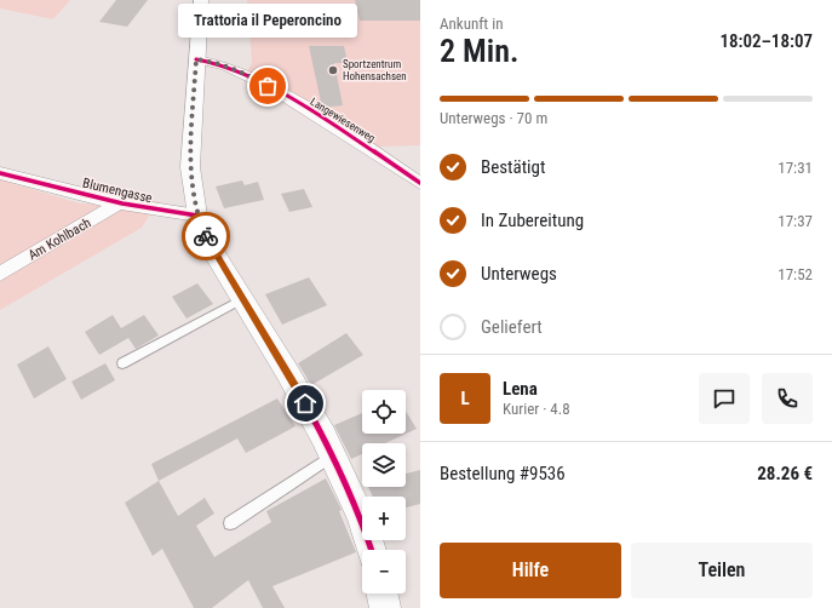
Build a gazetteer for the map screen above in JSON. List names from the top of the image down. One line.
{"streets":{"street":["Langewiesenweg","Blumengasse","Am Kohlbach"]},"crossings":[["Blumengasse","Am Kohlbach"]],"places":["Sportzentrum Hohensachsen","Trattoria il Peperoncino"],"page":{"heading":["2 Min.","Ankunft in","18:02–18:07"],"panel":["Lena","Kurier · 4.8","Bestellung #9536","28.26 €"],"bubble":"Trattoria il Peperoncino","bar":"Unterwegs · 70 m","list":[["Bestätigt","17:31"],["In Zubereitung","17:37"],["Unterwegs","17:52"],"Geliefert"],"round":"L","map_buttons":["+","−"],"buttons":["Hilfe","Teilen"]}}
